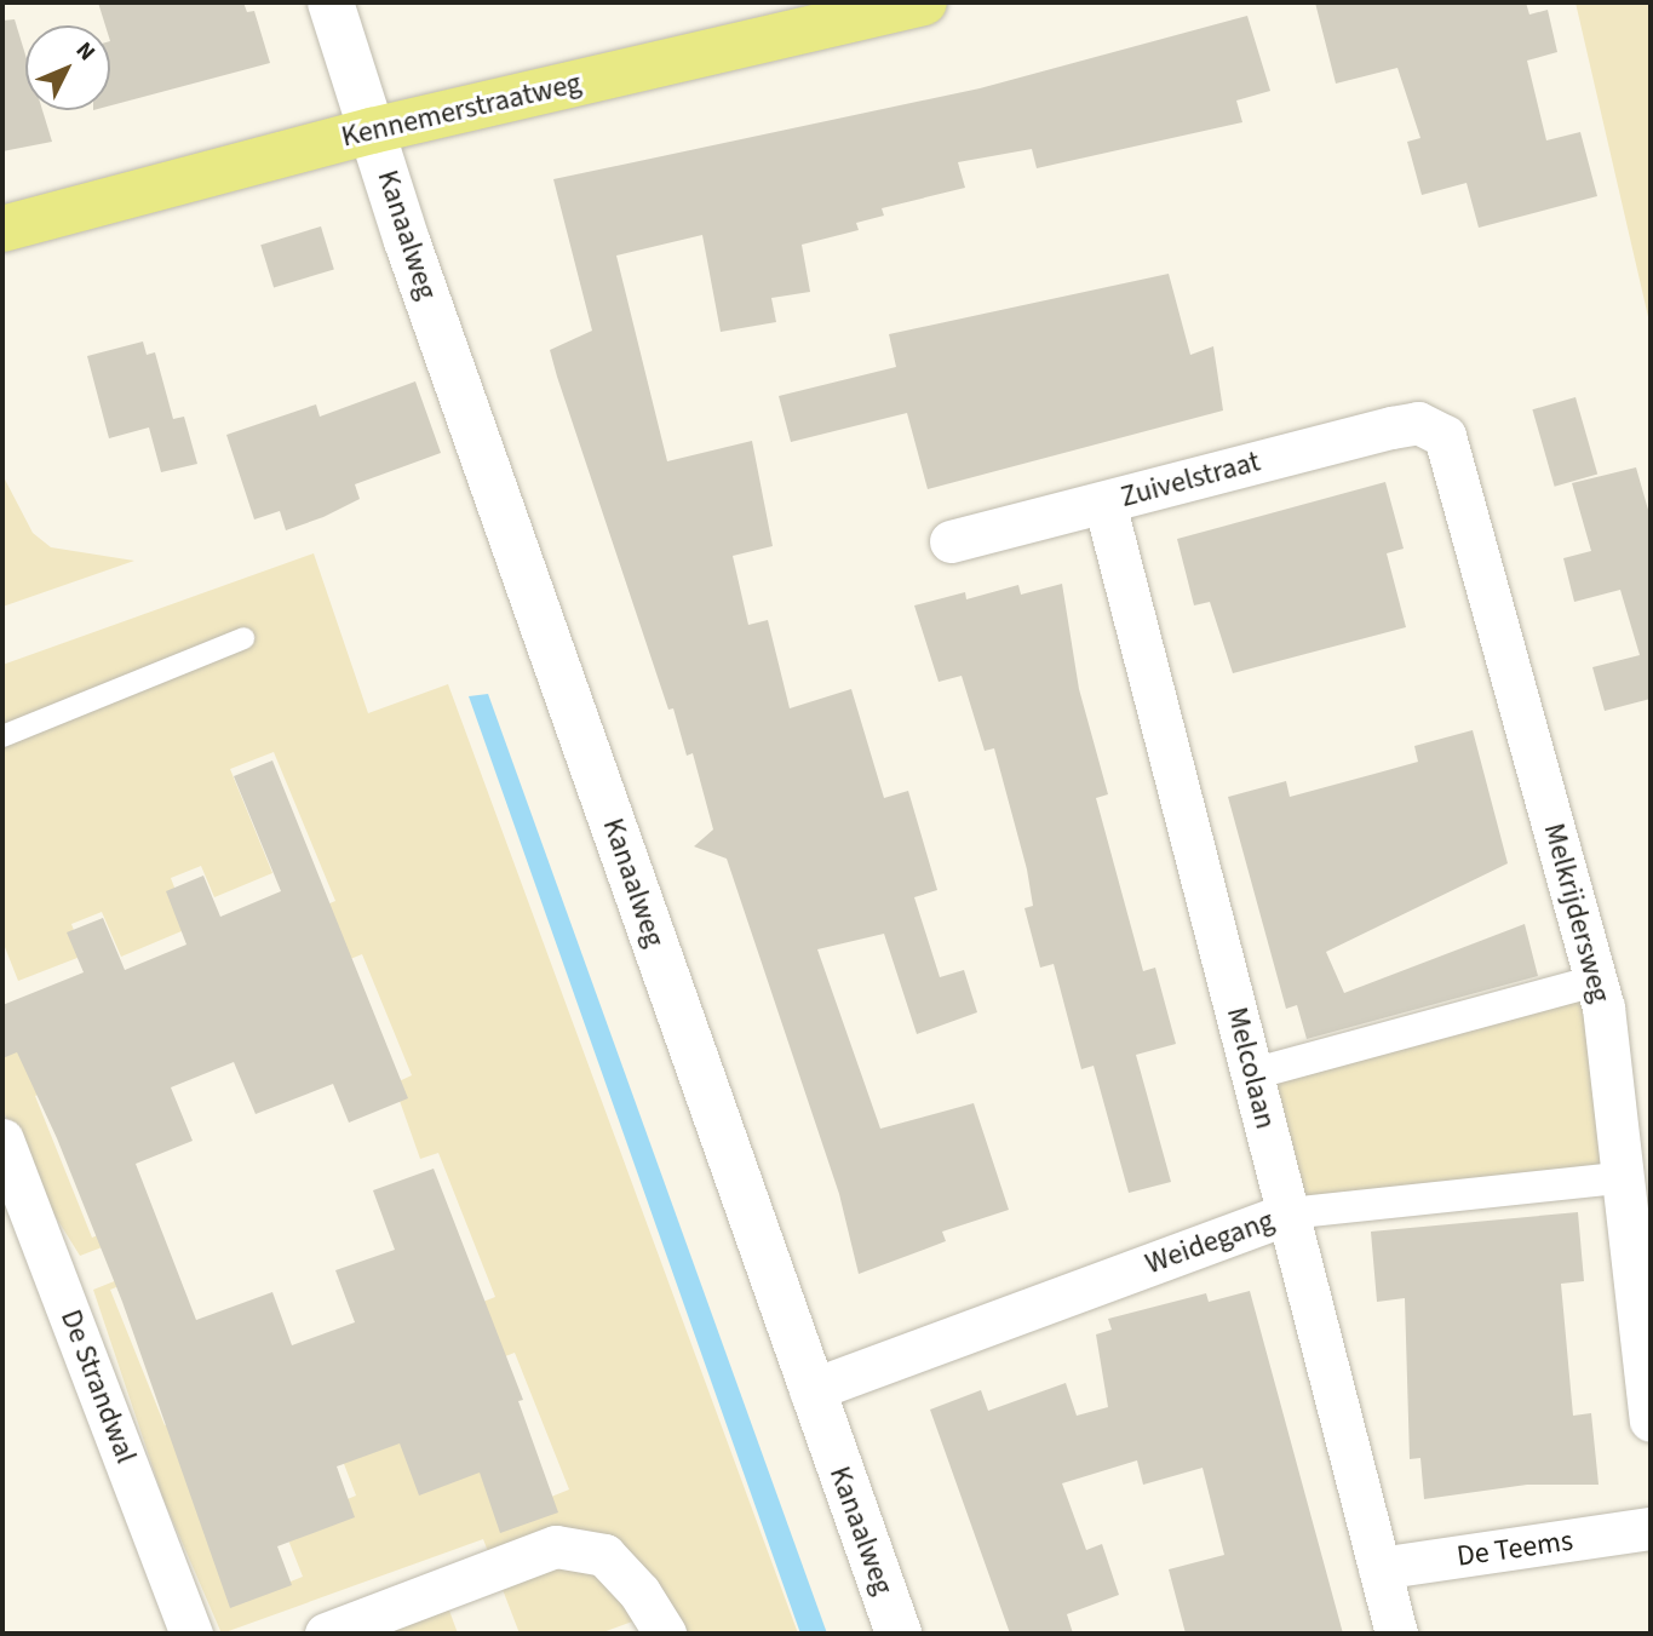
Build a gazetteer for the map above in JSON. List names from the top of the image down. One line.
{"streets":{"main road":["Kennemerstraatweg"],"street":["Kanaalweg","Zuivelstraat","Melkrijdersweg","Melcolaan","Weidegang","De Strandwal","De Teems"]},"crossings":[["Kennemerstraatweg","Kanaalweg"],["Kanaalweg","Weidegang"],["Zuivelstraat","Melkrijdersweg"],["Zuivelstraat","Melcolaan"],["Melkrijdersweg","Weidegang"],["Melcolaan","Weidegang"],["Melcolaan","De Teems"]],"north":"top right"}
